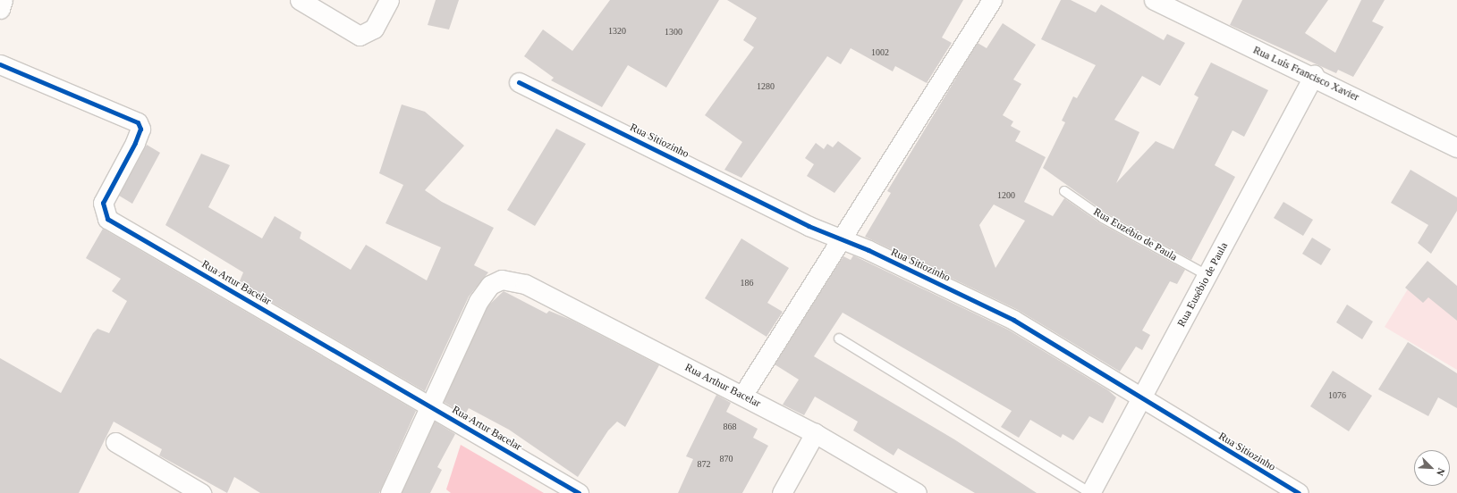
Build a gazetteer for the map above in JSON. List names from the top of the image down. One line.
{"streets":{"street":["Rua Luís Francisco Xavier","Rua Sitiozinho","Rua Artur Bacelar","Rua Eusébio de Paula","Rua Arthur Bacelar"],"lane":["Rua Euzébio de Paula"]},"crossings":[["Rua Luís Francisco Xavier","Rua Eusébio de Paula"],["Rua Sitiozinho","Rua Eusébio de Paula"],["Rua Euzébio de Paula","Rua Eusébio de Paula"],["Rua Artur Bacelar","Rua Arthur Bacelar"]],"house_numbers":["1320","1300","1002","1280","1200","186","1076","868","870","872"],"north":"bottom right"}
